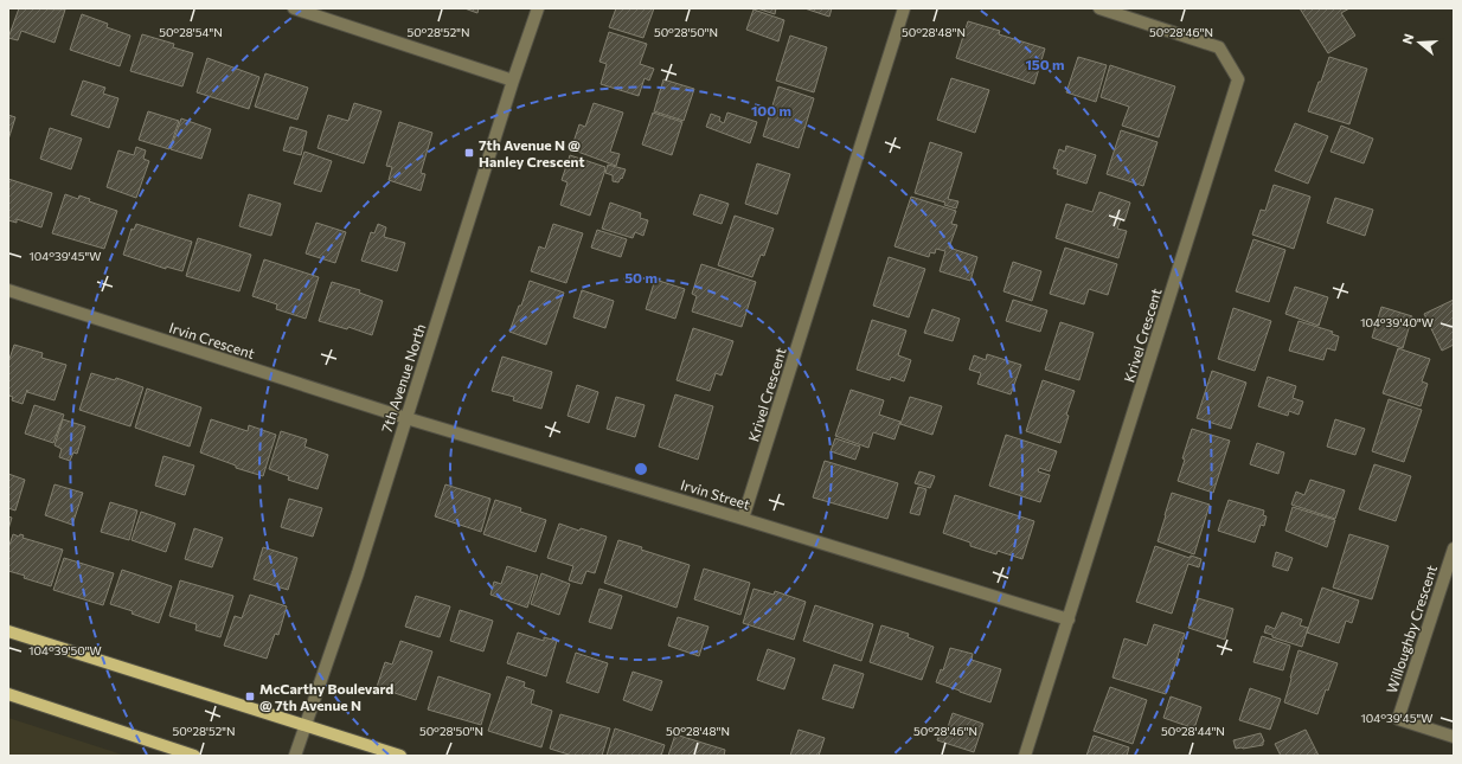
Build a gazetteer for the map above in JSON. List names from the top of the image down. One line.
{"streets":{"street":["Krivel Crescent","Irvin Crescent","7th Avenue North","Irvin Street","Willoughby Crescent"]},"crossings":[["Krivel Crescent","Irvin Street"],["Irvin Crescent","7th Avenue North"],["Irvin Crescent","Irvin Street"],["7th Avenue North","Irvin Street"]],"places":{"transit":["7th Avenue N @ Hanley Crescent","McCarthy Boulevard @ 7th Avenue N"]},"north":"left","coordinates":["50°28'54\"N","50°28'52\"N","50°28'50\"N","50°28'48\"N","50°28'46\"N","104°39'45\"W","104°39'40\"W","104°39'50\"W","50°28'44\"N"],"rings":["150 m","100 m","50 m"]}
